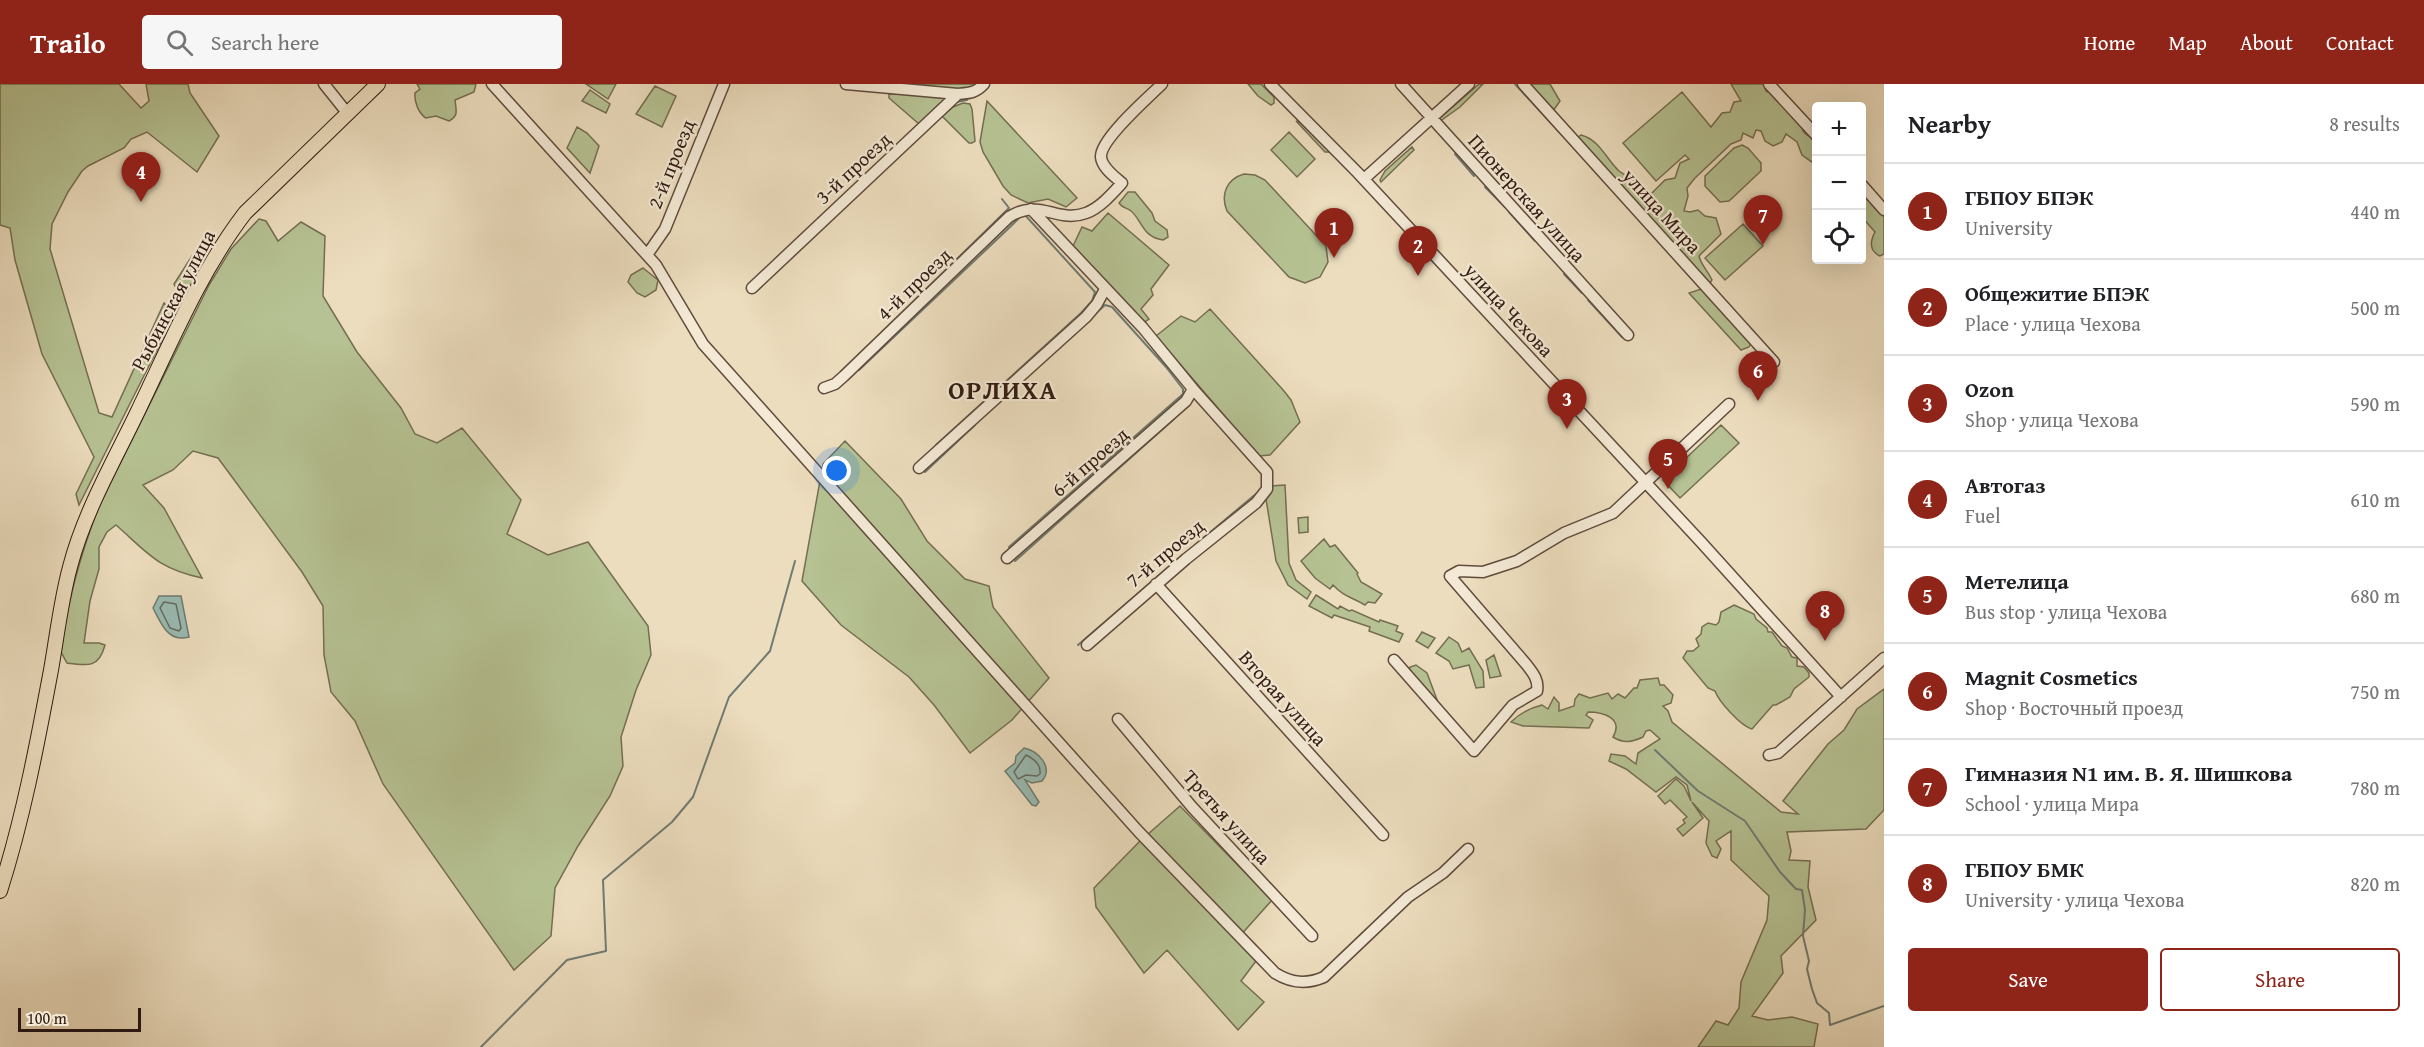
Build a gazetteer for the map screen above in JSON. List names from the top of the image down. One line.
{"streets":{"main road":["Рыбинская улица"],"street":["2-й проезд","3-й проезд","Пионерская улица","улица Мира","4-й проезд","улица Чехова","6-й проезд","7-й проезд","Вторая улица","Третья улица"]},"crossings":[["6-й проезд","7-й проезд"],["7-й проезд","Вторая улица"]],"districts":["ОРЛИХА"],"scale_bar":"100 m","page":{"header":"Trailo","search":"Search here","nav":["Home","Map","About","Contact"],"heading":["Nearby","8 results"],"map_buttons":["+","−"],"pins":["4","7","1","2","6","3","5","8"],"list":[{"mark":"1","name":"ГБПОУ БПЭК","note":"University","value":"440 m"},{"mark":"2","name":"Общежитие БПЭК","note":"Place · улица Чехова","value":"500 m"},{"mark":"3","name":"Ozon","note":"Shop · улица Чехова","value":"590 m"},{"mark":"4","name":"Автогаз","note":"Fuel","value":"610 m"},{"mark":"5","name":"Метелица","note":"Bus stop · улица Чехова","value":"680 m"},{"mark":"6","name":"Magnit Cosmetics","note":"Shop · Восточный проезд","value":"750 m"},{"mark":"7","name":"Гимназия N1 им. В. Я. Шишкова","note":"School · улица Мира","value":"780 m"},{"mark":"8","name":"ГБПОУ БМК","note":"University · улица Чехова","value":"820 m"}],"buttons":["Save","Share"],"scale":"100 m"}}
